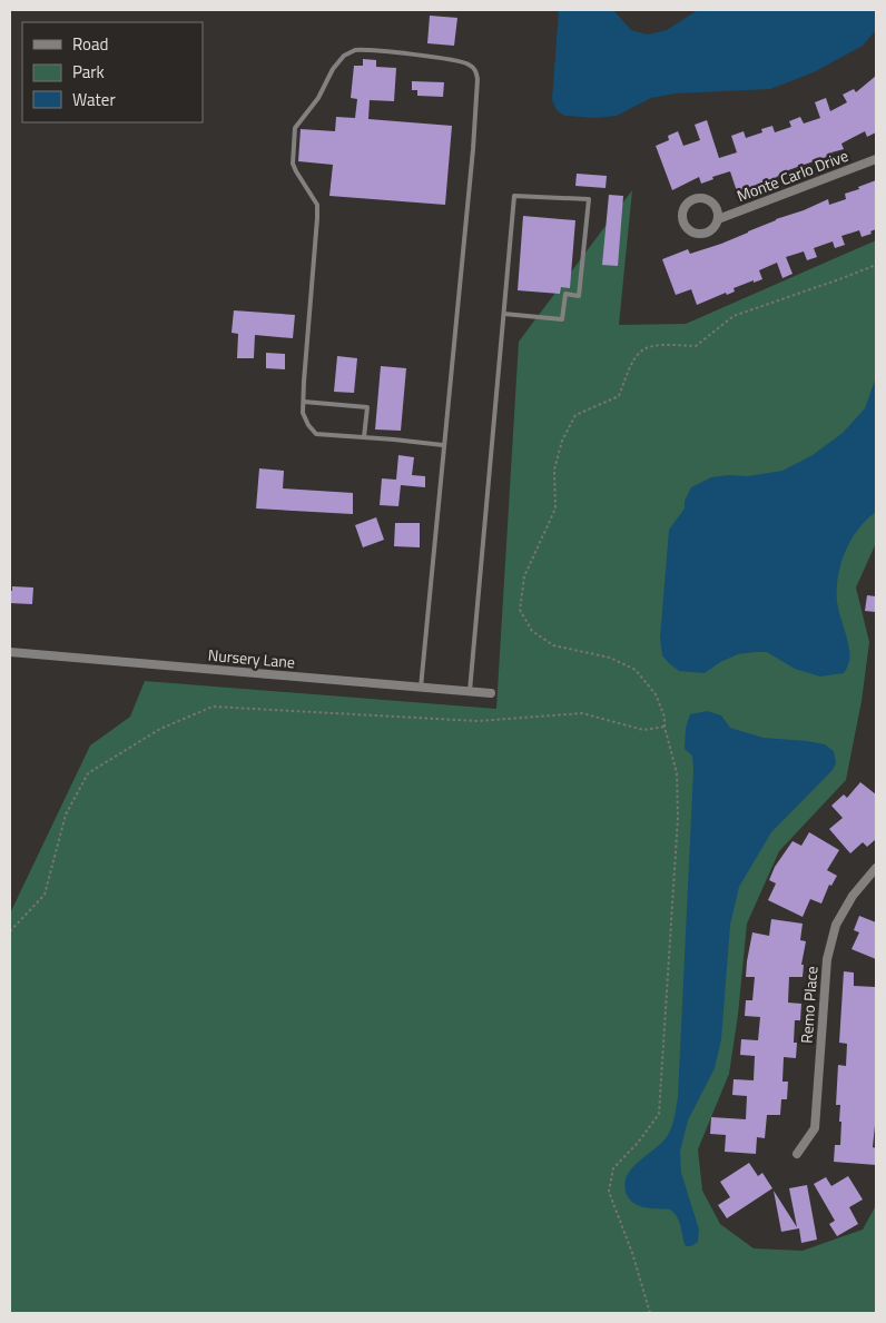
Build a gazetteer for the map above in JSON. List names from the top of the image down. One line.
{"streets":{"street":["Monte Carlo Drive","Nursery Lane","Remo Place"]},"legend":["Road","Park","Water"]}
